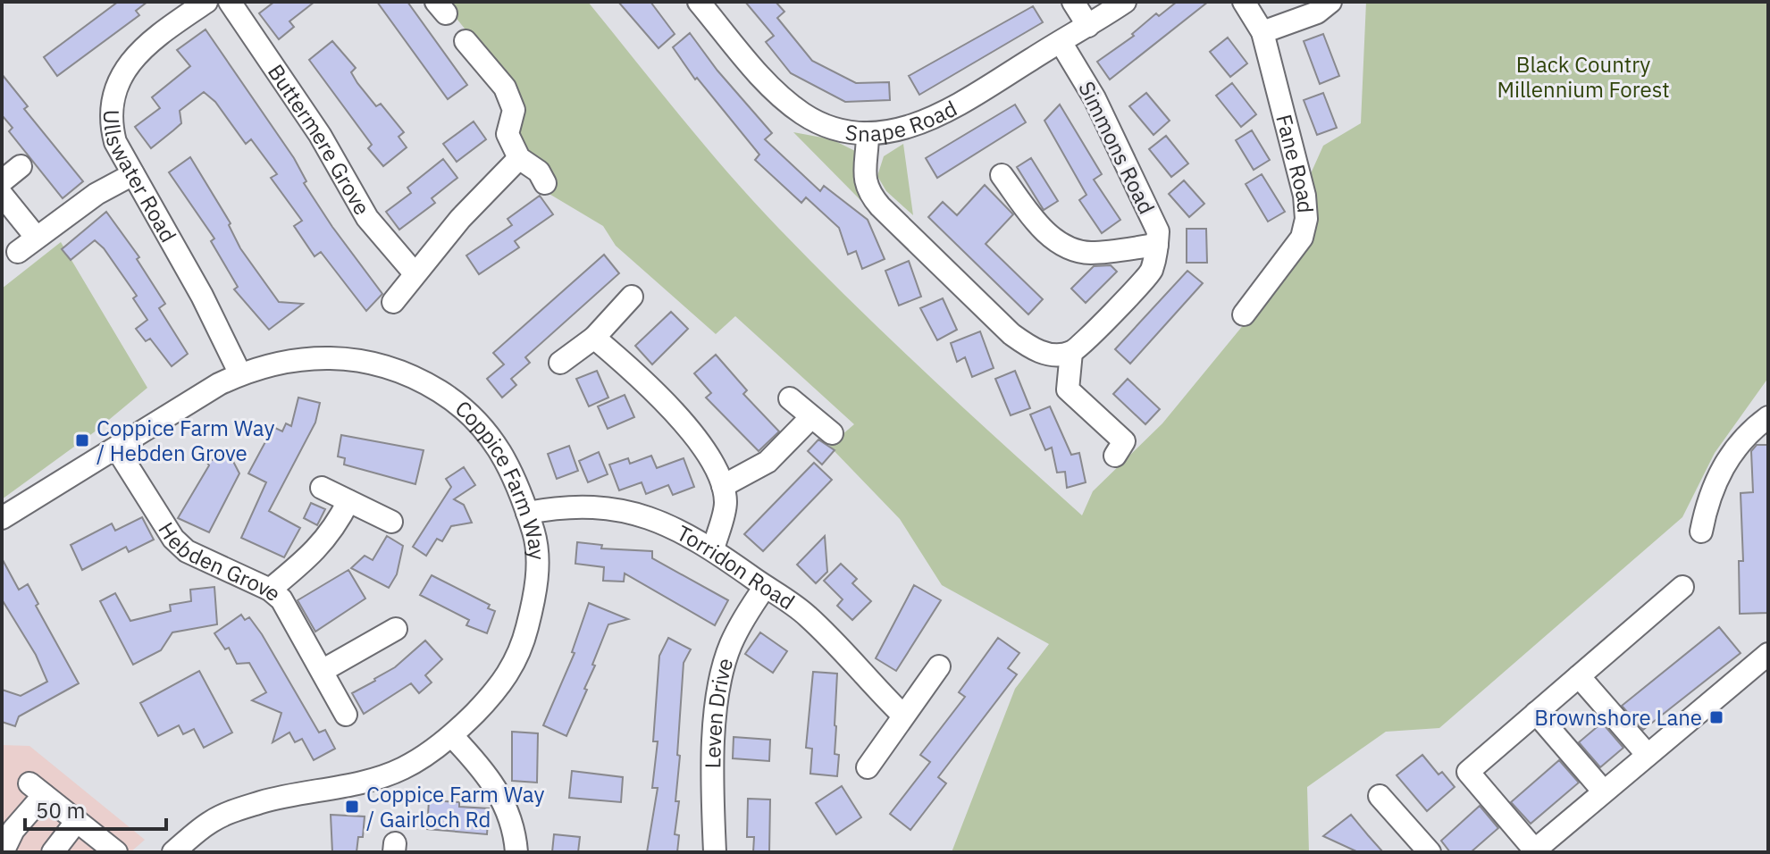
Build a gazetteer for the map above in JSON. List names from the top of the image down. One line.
{"streets":{"street":["Snape Road","Buttermere Grove","Simmons Road","Fane Road","Ullswater Road","Coppice Farm Way","Hebden Grove","Torridon Road","Leven Drive"]},"crossings":[["Snape Road","Simmons Road"],["Ullswater Road","Coppice Farm Way"],["Coppice Farm Way","Hebden Grove"],["Coppice Farm Way","Torridon Road"],["Torridon Road","Leven Drive"]],"parks":["Black Country Millennium Forest"],"places":{"transit":["Coppice Farm Way / Hebden Grove","Brownshore Lane","Coppice Farm Way / Gairloch Rd"]},"scale_bar":"50 m"}
